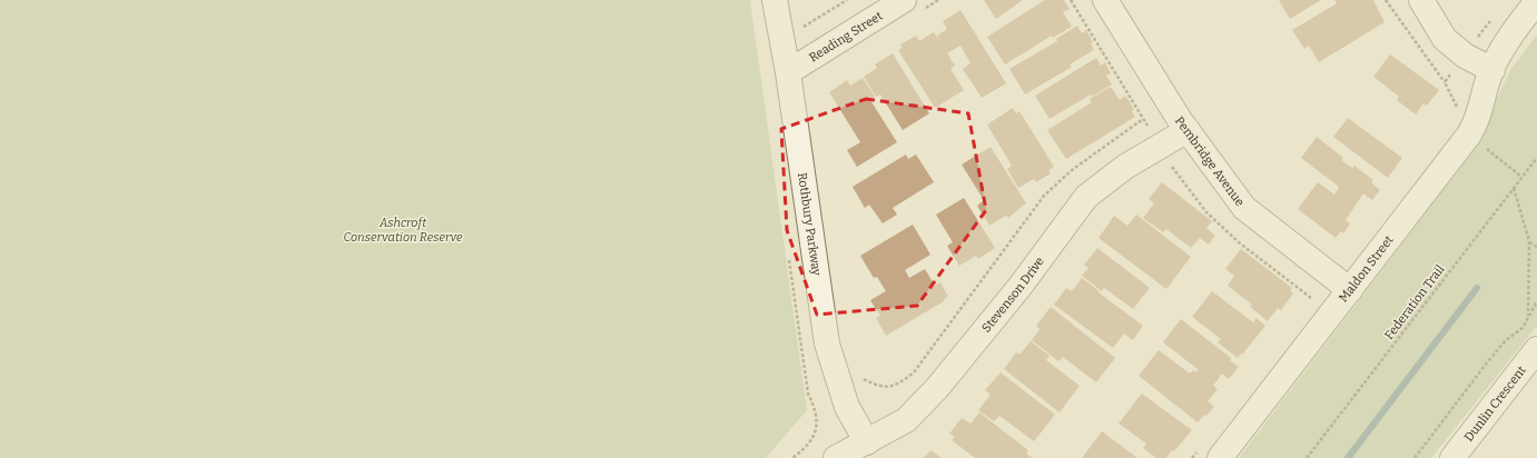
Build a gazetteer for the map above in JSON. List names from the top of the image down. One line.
{"streets":{"street":["Reading Street","Pembridge Avenue","Rothbury Parkway","Maldon Street","Stevenson Drive","Dunlin Crescent"],"path":["Federation Trail"]},"crossings":[["Reading Street","Rothbury Parkway"],["Pembridge Avenue","Maldon Street"],["Pembridge Avenue","Stevenson Drive"],["Rothbury Parkway","Stevenson Drive"]],"parks":["Ashcroft Conservation Reserve"]}
